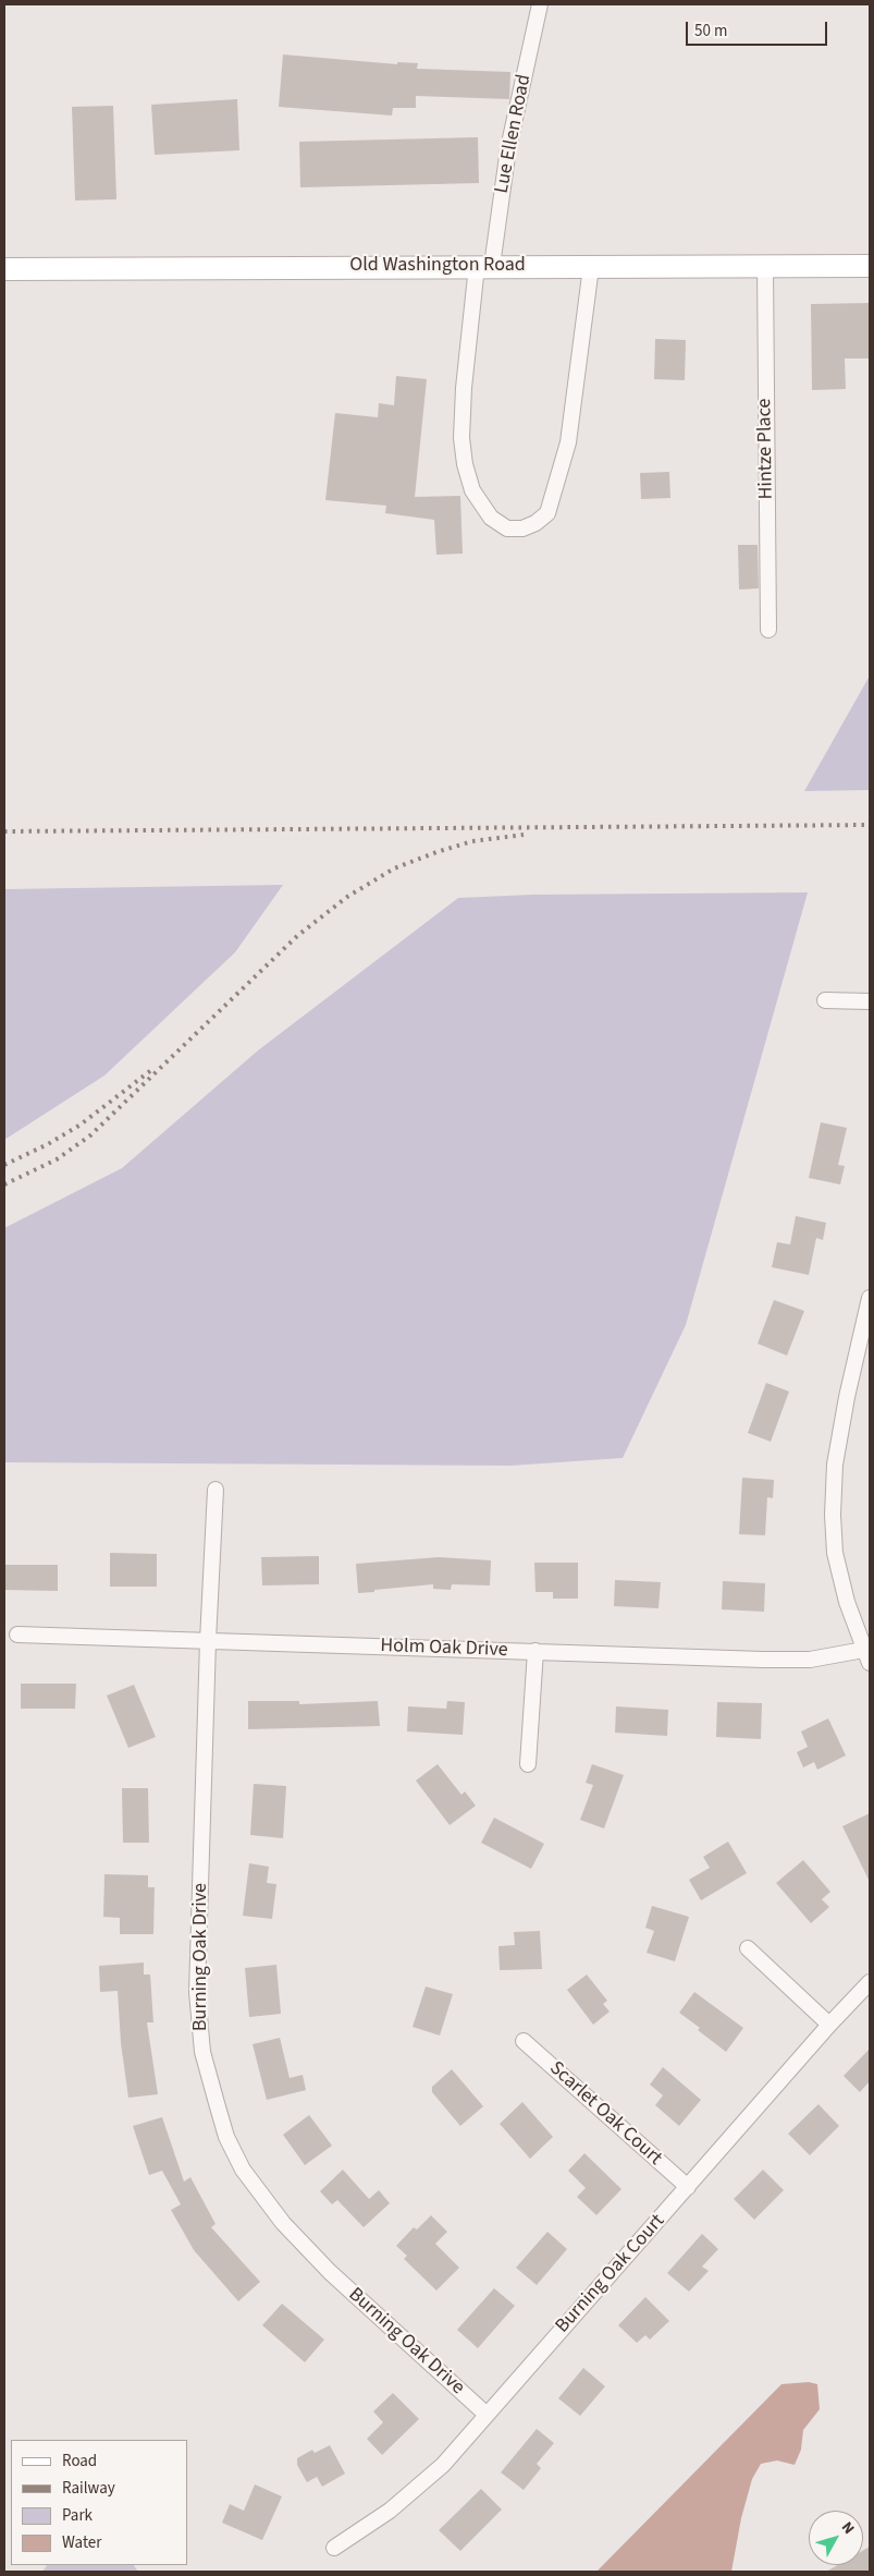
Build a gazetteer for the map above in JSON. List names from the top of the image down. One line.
{"streets":{"main road":["Old Washington Road"],"street":["Lue Ellen Road","Hintze Place","Holm Oak Drive","Burning Oak Drive","Scarlet Oak Court","Burning Oak Court"]},"crossings":[["Lue Ellen Road","Old Washington Road"],["Old Washington Road","Hintze Place"],["Holm Oak Drive","Burning Oak Drive"],["Burning Oak Drive","Burning Oak Court"],["Scarlet Oak Court","Burning Oak Court"]],"legend":["Road","Railway","Park","Water"],"scale_bar":"50 m","north":"top right"}
